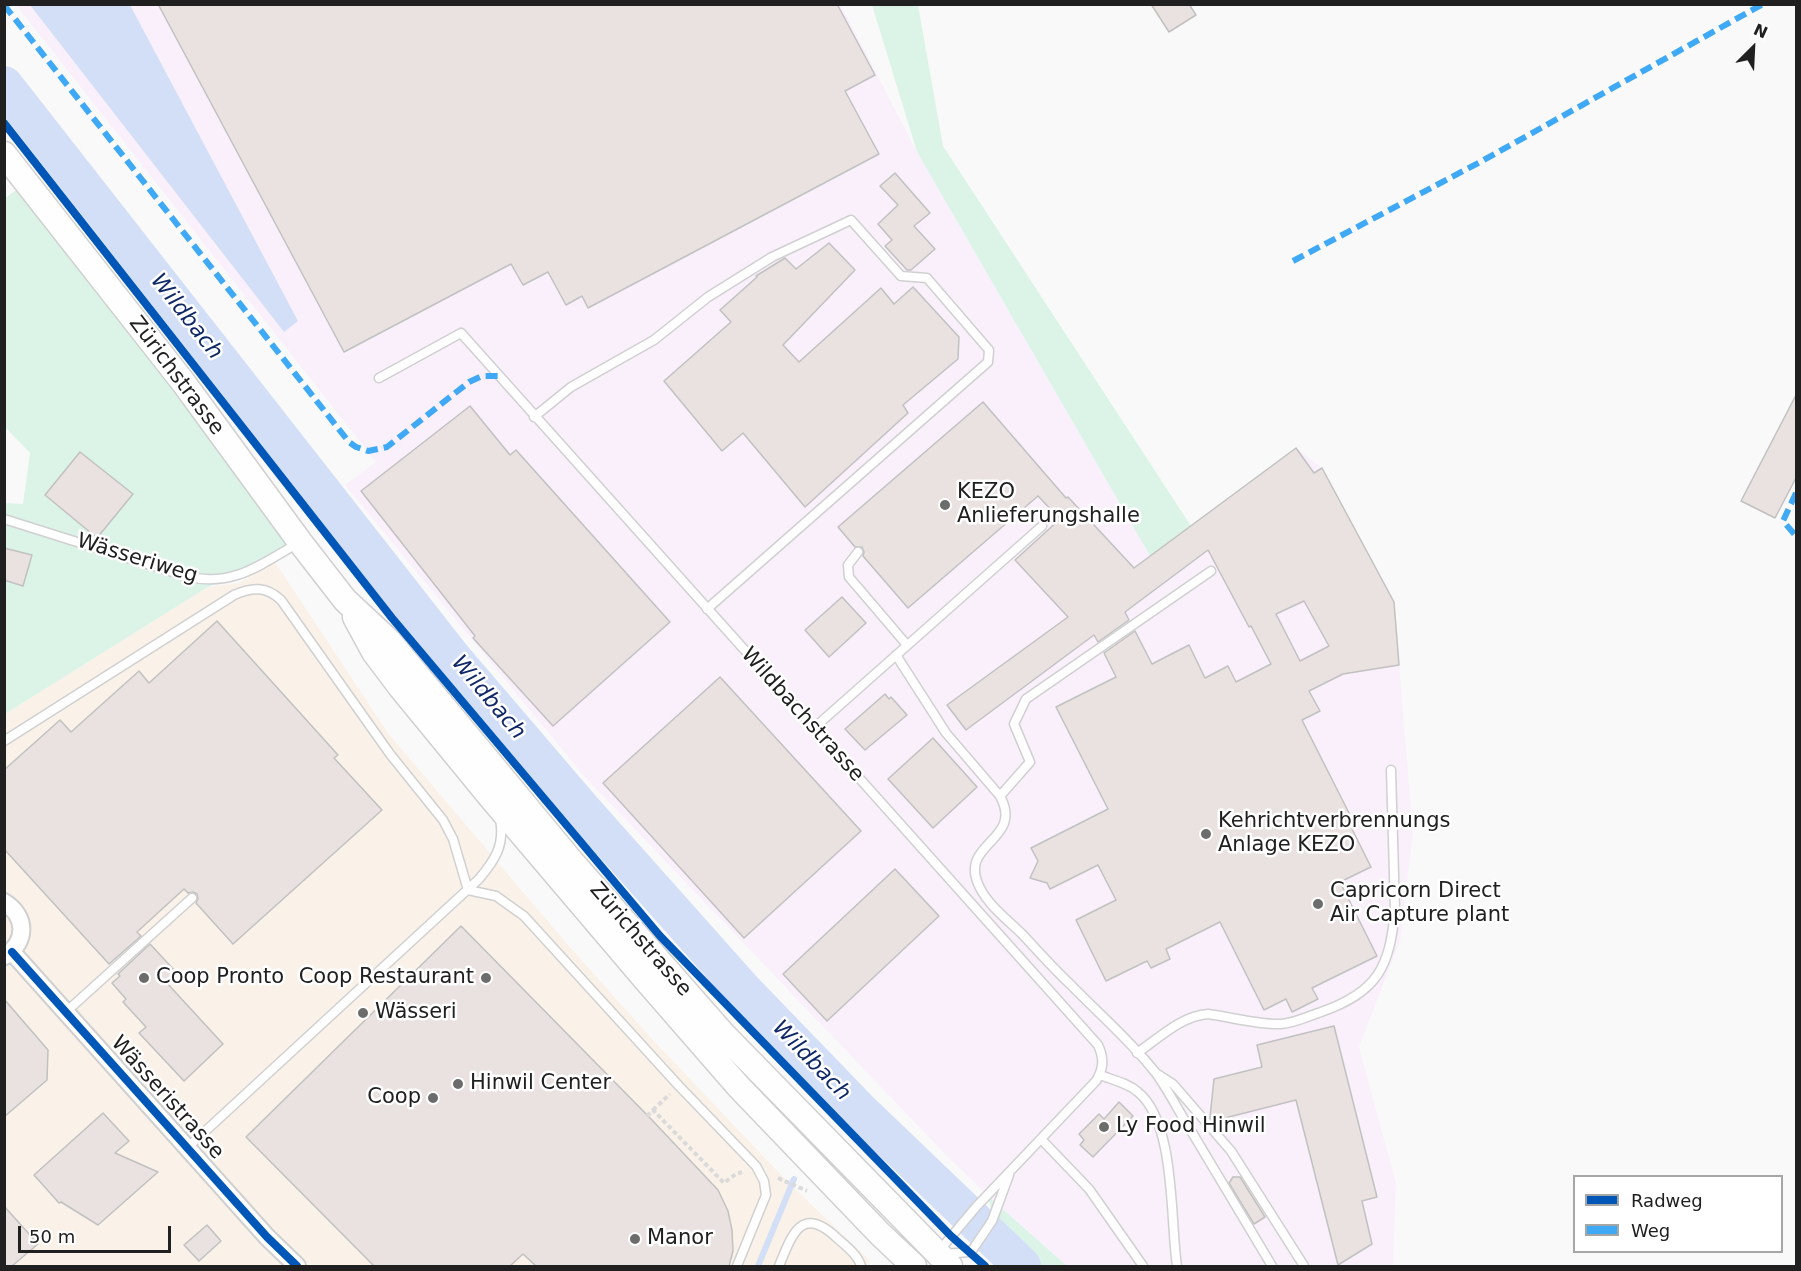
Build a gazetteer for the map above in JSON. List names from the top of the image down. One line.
{"streets":{"main road":["Zürichstrasse"],"street":["Wässeristrasse"],"lane":["Wässeriweg","Wildbachstrasse"]},"crossings":[["Zürichstrasse","Wässeriweg"]],"water":["Wildbach"],"places":["KEZO Anlieferungshalle","Kehrichtverbrennungs Anlage KEZO","Capricorn Direct Air Capture plant","Coop Pronto","Coop Restaurant","Wässeri","Hinwil Center","Coop","Ly Food Hinwil","Manor"],"legend":["Radweg","Weg"],"scale_bar":"50 m","north":"top right"}
